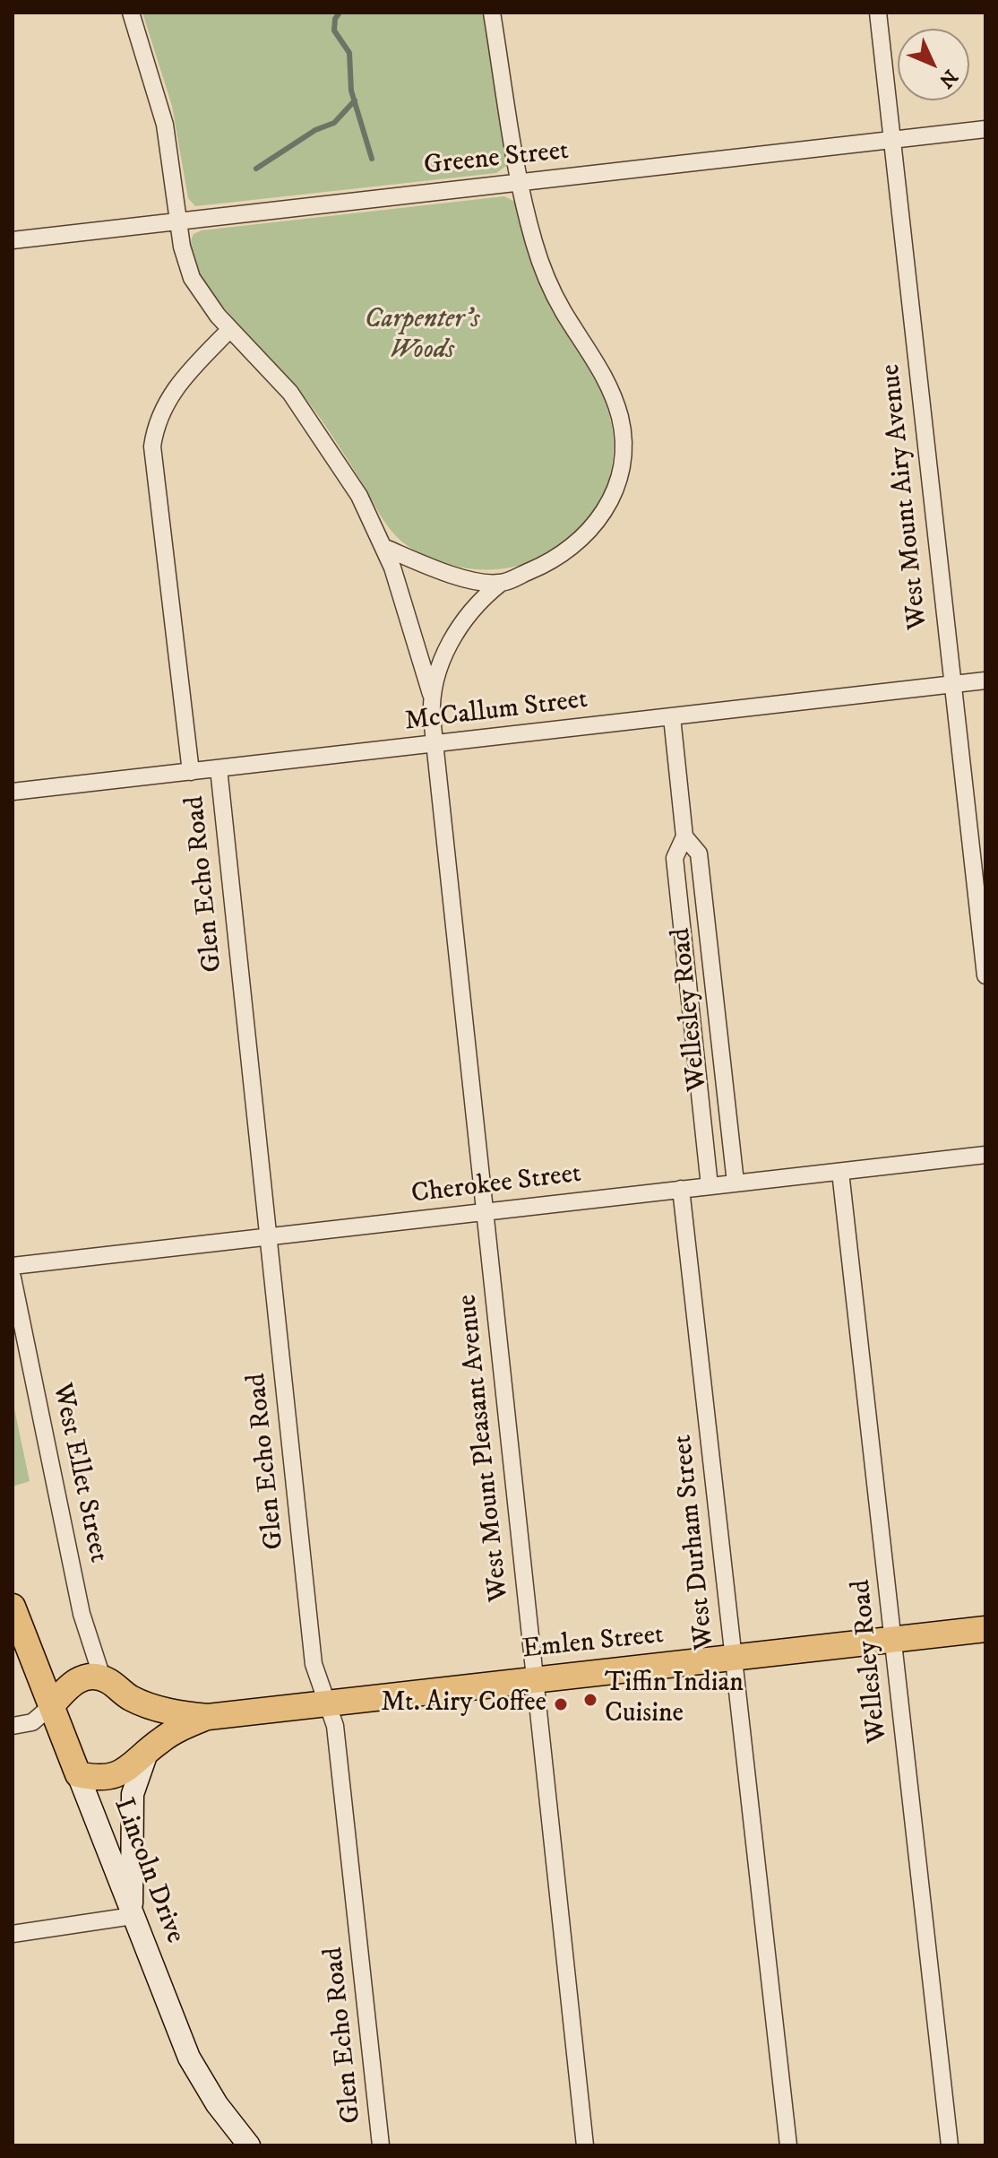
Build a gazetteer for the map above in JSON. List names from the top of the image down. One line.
{"streets":{"main road":["Emlen Street","Lincoln Drive"],"street":["Greene Street","West Mount Airy Avenue","McCallum Street","Glen Echo Road","Wellesley Road","Cherokee Street","West Mount Pleasant Avenue","West Ellet Street","West Durham Street"]},"crossings":[["Greene Street","West Mount Airy Avenue"],["West Mount Airy Avenue","McCallum Street"],["McCallum Street","Glen Echo Road"],["McCallum Street","Wellesley Road"],["McCallum Street","West Mount Pleasant Avenue"],["Glen Echo Road","Cherokee Street"],["Glen Echo Road","Emlen Street"],["Wellesley Road","Cherokee Street"],["Wellesley Road","Emlen Street"],["Cherokee Street","West Mount Pleasant Avenue"],["Cherokee Street","West Durham Street"],["West Mount Pleasant Avenue","Emlen Street"],["West Ellet Street","Emlen Street"],["West Ellet Street","Lincoln Drive"],["West Durham Street","Emlen Street"],["Emlen Street","Lincoln Drive"]],"parks":["Carpenter's Woods"],"places":["Tiffin Indian Cuisine","Mt. Airy Coffee"],"north":"bottom right"}
